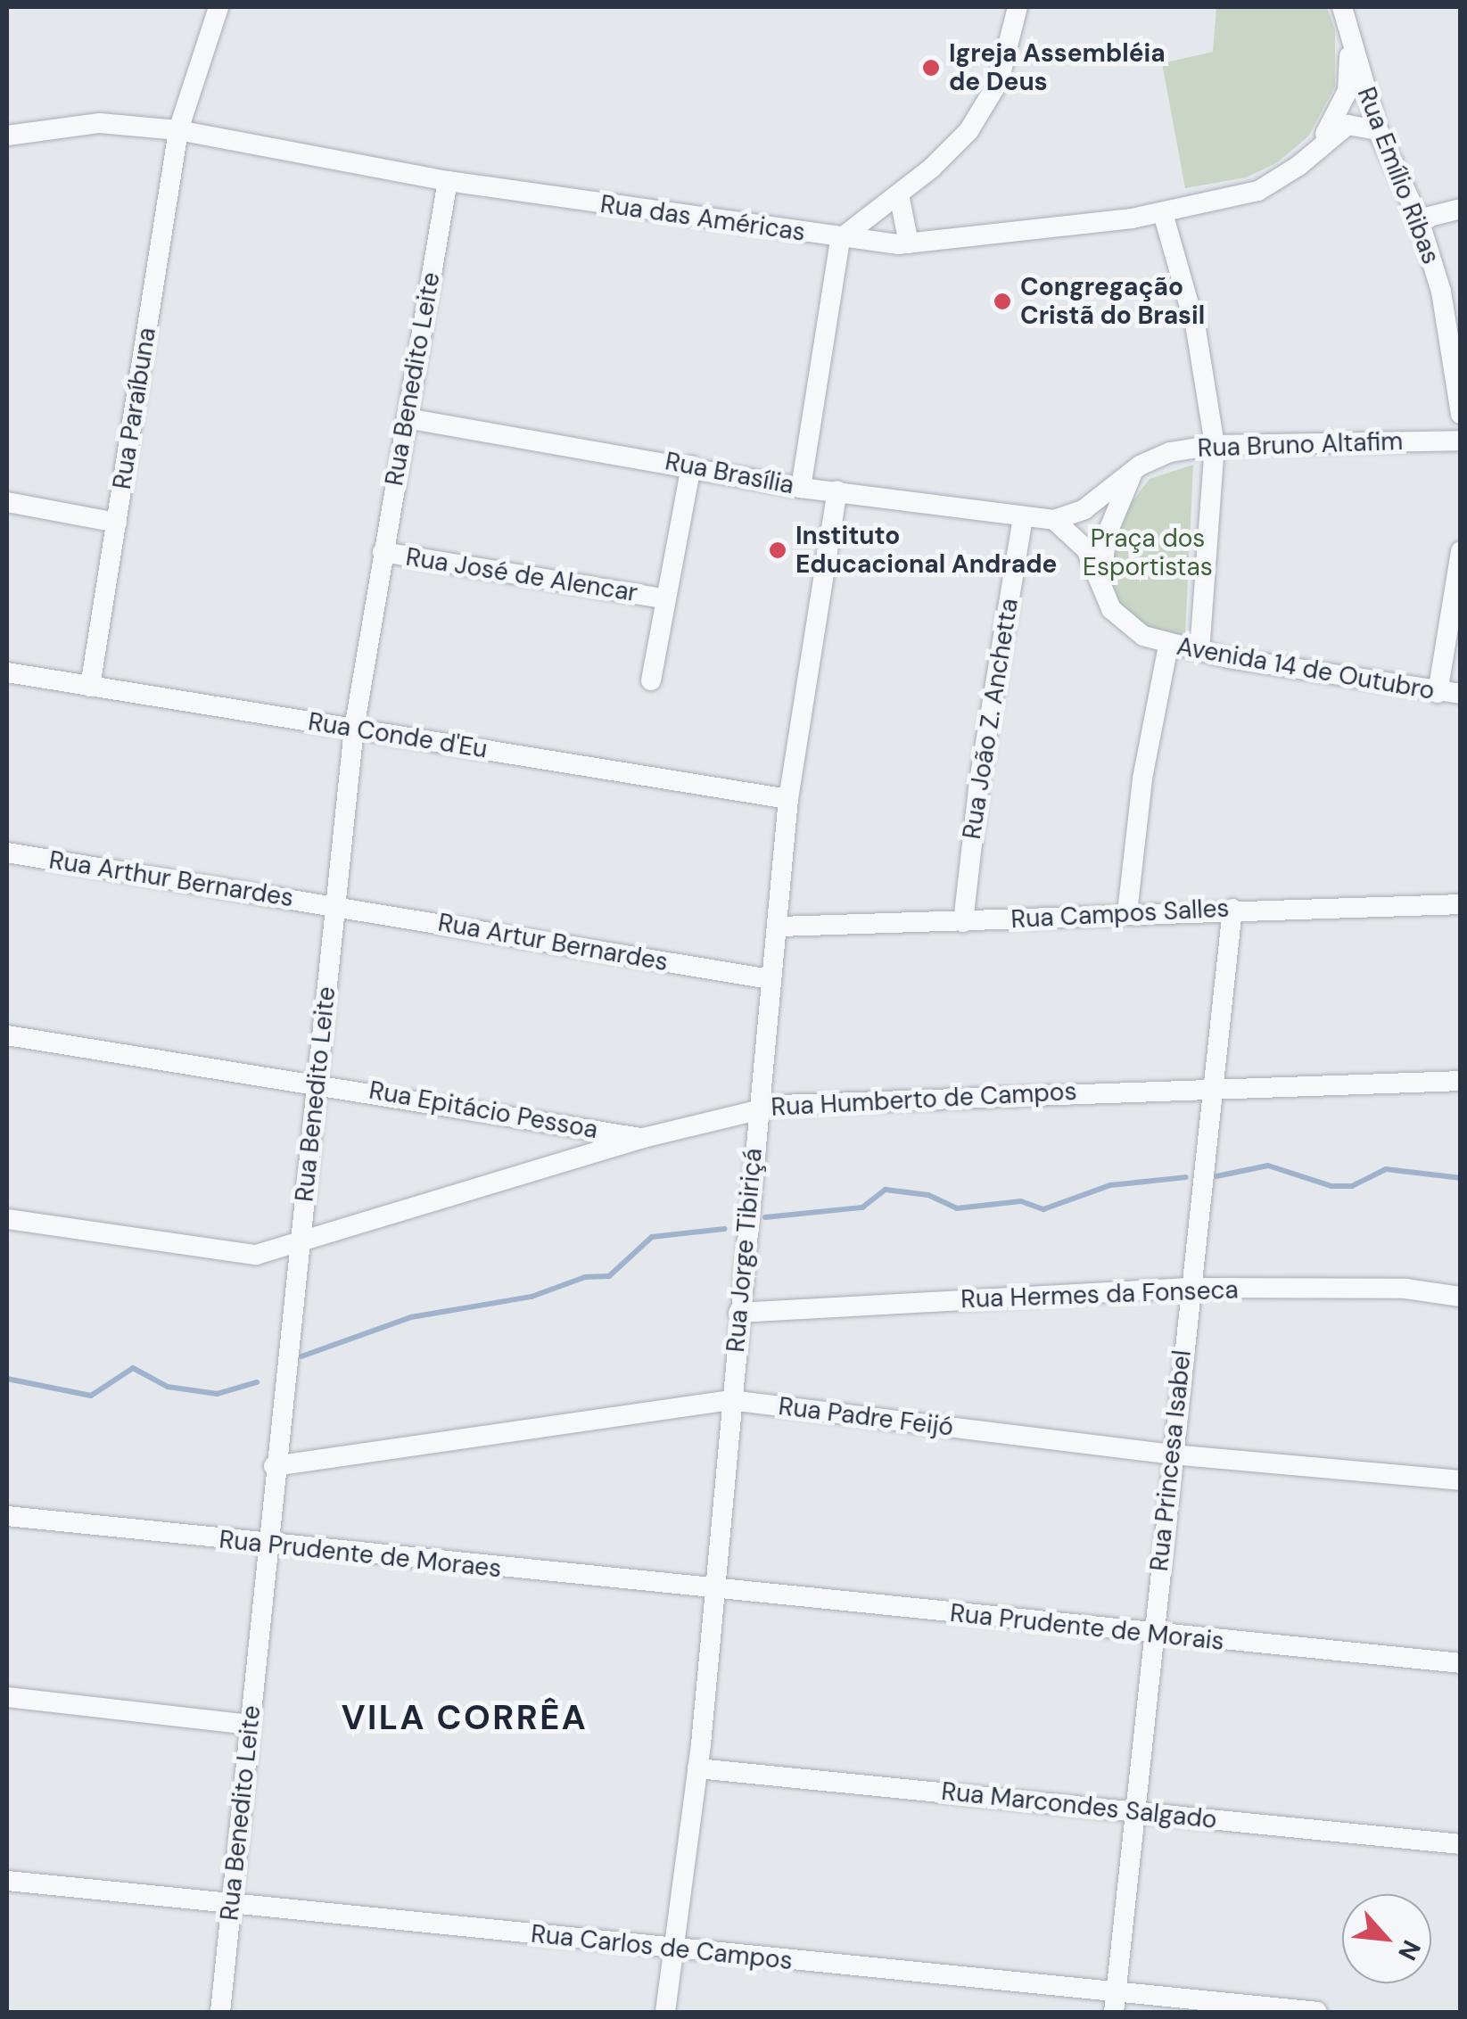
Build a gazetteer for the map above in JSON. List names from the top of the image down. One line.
{"streets":{"street":["Rua Emílio Ribas","Rua das Américas","Rua Benedito Leite","Rua Paraíbuna","Rua Bruno Altafim","Rua Brasília","Rua José de Alencar","Avenida 14 de Outubro","Rua João Z. Anchetta","Rua Conde d'Eu","Rua Arthur Bernardes","Rua Campos Salles","Rua Artur Bernardes","Rua Humberto de Campos","Rua Epitácio Pessoa","Rua Jorge Tibiriçá","Rua Hermes da Fonseca","Rua Padre Feijó","Rua Princesa Isabel","Rua Prudente de Moraes","Rua Prudente de Morais","Rua Marcondes Salgado","Rua Carlos de Campos"]},"crossings":[["Rua Emílio Ribas","Rua das Américas"],["Rua das Américas","Rua Benedito Leite"],["Rua das Américas","Rua Paraíbuna"],["Rua Benedito Leite","Rua Brasília"],["Rua Benedito Leite","Rua José de Alencar"],["Rua Benedito Leite","Rua Conde d'Eu"],["Rua Benedito Leite","Rua Arthur Bernardes"],["Rua Benedito Leite","Rua Artur Bernardes"],["Rua Benedito Leite","Rua Humberto de Campos"],["Rua Benedito Leite","Rua Epitácio Pessoa"],["Rua Benedito Leite","Rua Padre Feijó"],["Rua Benedito Leite","Rua Prudente de Moraes"],["Rua Benedito Leite","Rua Carlos de Campos"],["Rua Paraíbuna","Rua Conde d'Eu"],["Rua Bruno Altafim","Rua Brasília"],["Rua Bruno Altafim","Avenida 14 de Outubro"],["Rua Brasília","Avenida 14 de Outubro"],["Rua Brasília","Rua João Z. Anchetta"],["Rua Brasília","Rua Jorge Tibiriçá"],["Rua João Z. Anchetta","Rua Campos Salles"],["Rua Conde d'Eu","Rua Jorge Tibiriçá"],["Rua Arthur Bernardes","Rua Artur Bernardes"],["Rua Campos Salles","Rua Jorge Tibiriçá"],["Rua Campos Salles","Rua Princesa Isabel"],["Rua Artur Bernardes","Rua Jorge Tibiriçá"],["Rua Humberto de Campos","Rua Epitácio Pessoa"],["Rua Humberto de Campos","Rua Jorge Tibiriçá"],["Rua Humberto de Campos","Rua Princesa Isabel"],["Rua Jorge Tibiriçá","Rua Hermes da Fonseca"],["Rua Jorge Tibiriçá","Rua Padre Feijó"],["Rua Jorge Tibiriçá","Rua Prudente de Moraes"],["Rua Jorge Tibiriçá","Rua Prudente de Morais"],["Rua Jorge Tibiriçá","Rua Marcondes Salgado"],["Rua Jorge Tibiriçá","Rua Carlos de Campos"],["Rua Hermes da Fonseca","Rua Princesa Isabel"],["Rua Padre Feijó","Rua Princesa Isabel"],["Rua Princesa Isabel","Rua Prudente de Morais"],["Rua Princesa Isabel","Rua Marcondes Salgado"],["Rua Princesa Isabel","Rua Carlos de Campos"],["Rua Prudente de Moraes","Rua Prudente de Morais"]],"districts":["VILA CORRÊA"],"parks":["Praça dos Esportistas"],"places":["Igreja Assembléia de Deus","Congregação Cristã do Brasil","Instituto Educacional Andrade"],"north":"bottom right"}
